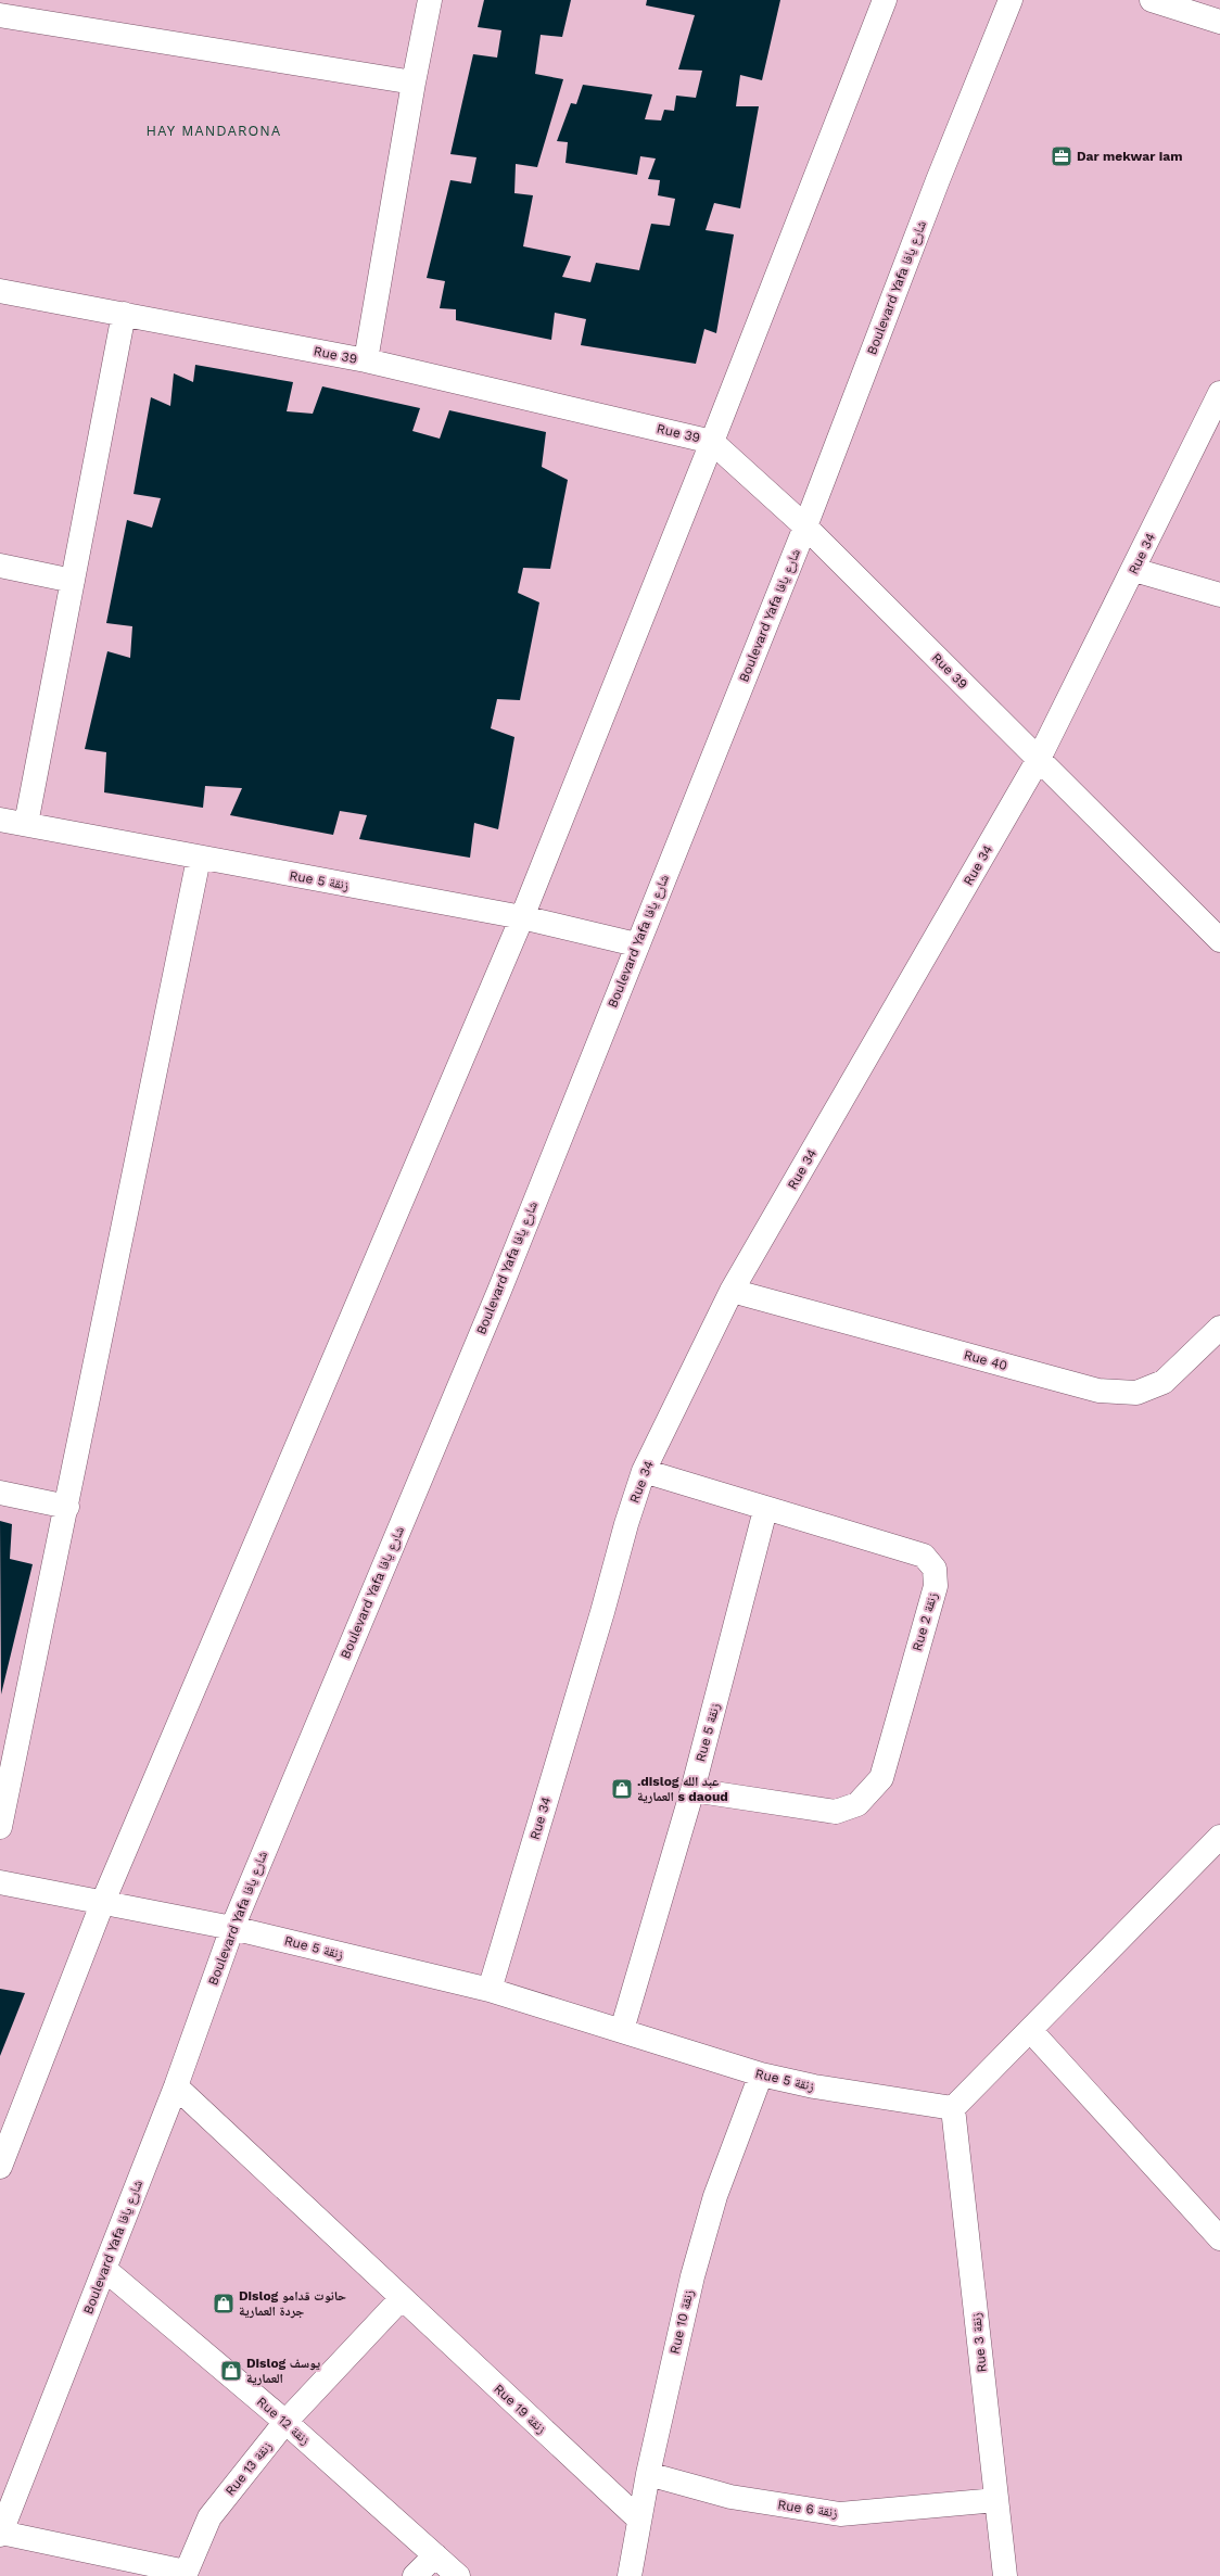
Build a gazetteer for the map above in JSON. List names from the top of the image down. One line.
{"streets":{"street":["Boulevard Yafa شارع يافا","Rue 39","Rue 34","Rue 5 زنقة","Rue 40","Rue 2 زنقة","Rue 10 زنقة","Rue 3 زنقة","Rue 19 زنقة","Rue 12 زنقة","Rue 13 زنقة","Rue 6 زنقة"]},"crossings":[["Boulevard Yafa شارع يافا","Rue 39"],["Boulevard Yafa شارع يافا","Rue 5 زنقة"],["Boulevard Yafa شارع يافا","Rue 19 زنقة"],["Boulevard Yafa شارع يافا","Rue 12 زنقة"],["Rue 39","Rue 34"],["Rue 34","Rue 5 زنقة"],["Rue 34","Rue 40"],["Rue 34","Rue 2 زنقة"],["Rue 5 زنقة","Rue 2 زنقة"],["Rue 5 زنقة","Rue 10 زنقة"],["Rue 5 زنقة","Rue 3 زنقة"],["Rue 10 زنقة","Rue 19 زنقة"],["Rue 10 زنقة","Rue 6 زنقة"],["Rue 3 زنقة","Rue 6 زنقة"],["Rue 19 زنقة","Rue 13 زنقة"],["Rue 12 زنقة","Rue 13 زنقة"]],"districts":["HAY MANDARONA"],"places":{"office":["Dar mekwar iam"],"shop":[".dislog عبد الله العمارية s daoud","Dislog حانوت قدامو جردة العمارية","Dislog يوسف العمارية"]}}
